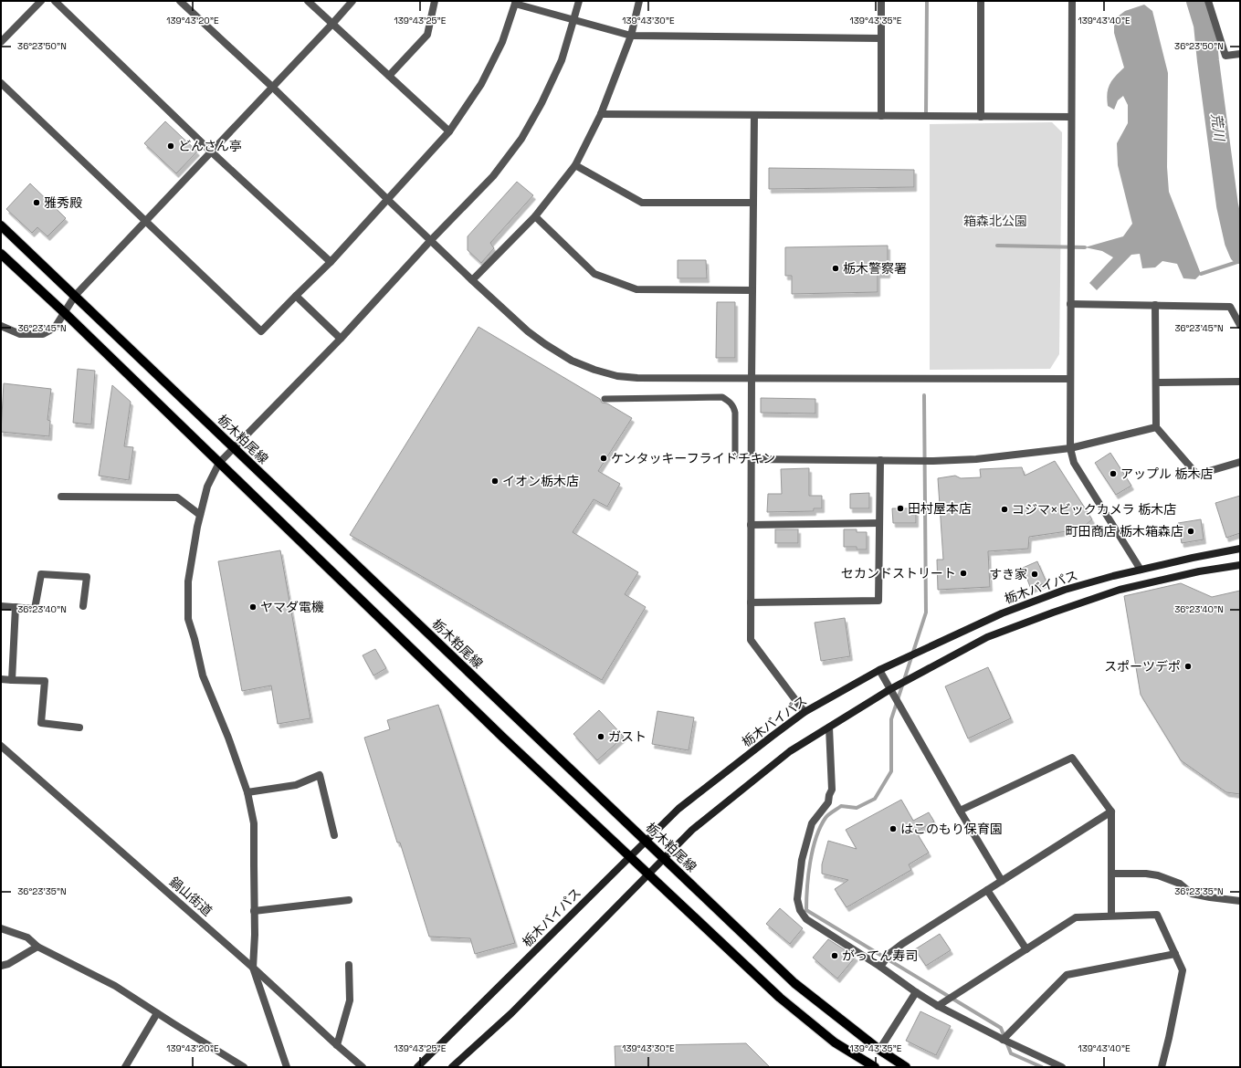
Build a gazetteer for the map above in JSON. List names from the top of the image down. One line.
{"streets":{"main road":["栃木粕尾線","栃木バイパス"],"street":["鍋山街道"]},"crossings":[["栃木粕尾線","栃木バイパス"]],"water":["荒川"],"parks":["箱森北公園"],"places":["どんさん亭","雅秀殿","栃木警察署","ケンタッキーフライドチキン","アップル 栃木店","イオン栃木店","田村屋本店","コジマ×ビックカメラ 栃木店","町田商店 栃木箱森店","セカンドストリート","すき家","ヤマダ電機","スポーツデポ","ガスト","はこのもり保育園","がってん寿司"],"coordinates":["139°43'20\"E","139°43'25\"E","139°43'30\"E","139°43'35\"E","139°43'40\"E","36°23'50\"N","36°23'45\"N","36°23'40\"N","36°23'35\"N"]}
